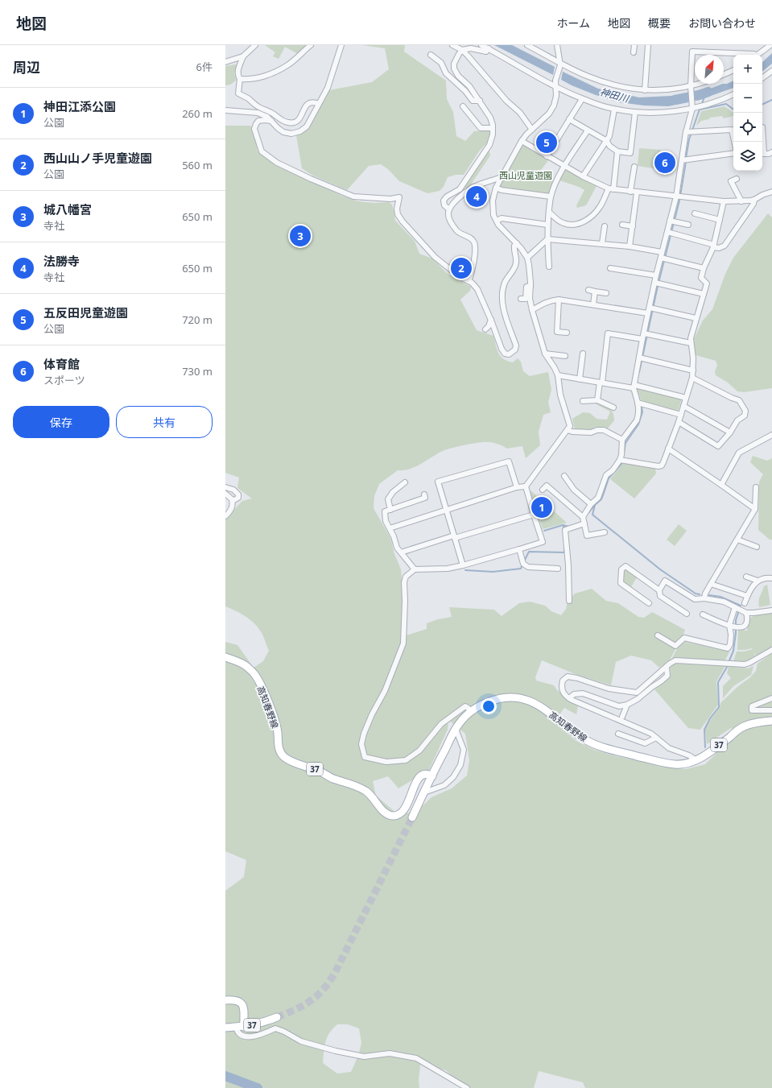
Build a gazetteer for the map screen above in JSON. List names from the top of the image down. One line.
{"streets":{"main road":["高知春野線","37"]},"water":["神田川"],"parks":["西山児童遊園"],"north":"top right","page":{"header":"地図","nav":["ホーム","地図","概要","お問い合わせ"],"heading":["周辺","6件"],"map_buttons":["+","−"],"list":[{"mark":"1","name":"神田江添公園","note":"公園","value":"260 m"},{"mark":"2","name":"西山山ノ手児童遊園","note":"公園","value":"560 m"},{"mark":"3","name":"城八幡宮","note":"寺社","value":"650 m"},{"mark":"4","name":"法勝寺","note":"寺社","value":"650 m"},{"mark":"5","name":"五反田児童遊園","note":"公園","value":"720 m"},{"mark":"6","name":"体育館","note":"スポーツ","value":"730 m"}],"pins":["5","6","4","3","2","1"],"buttons":["保存","共有"]}}
